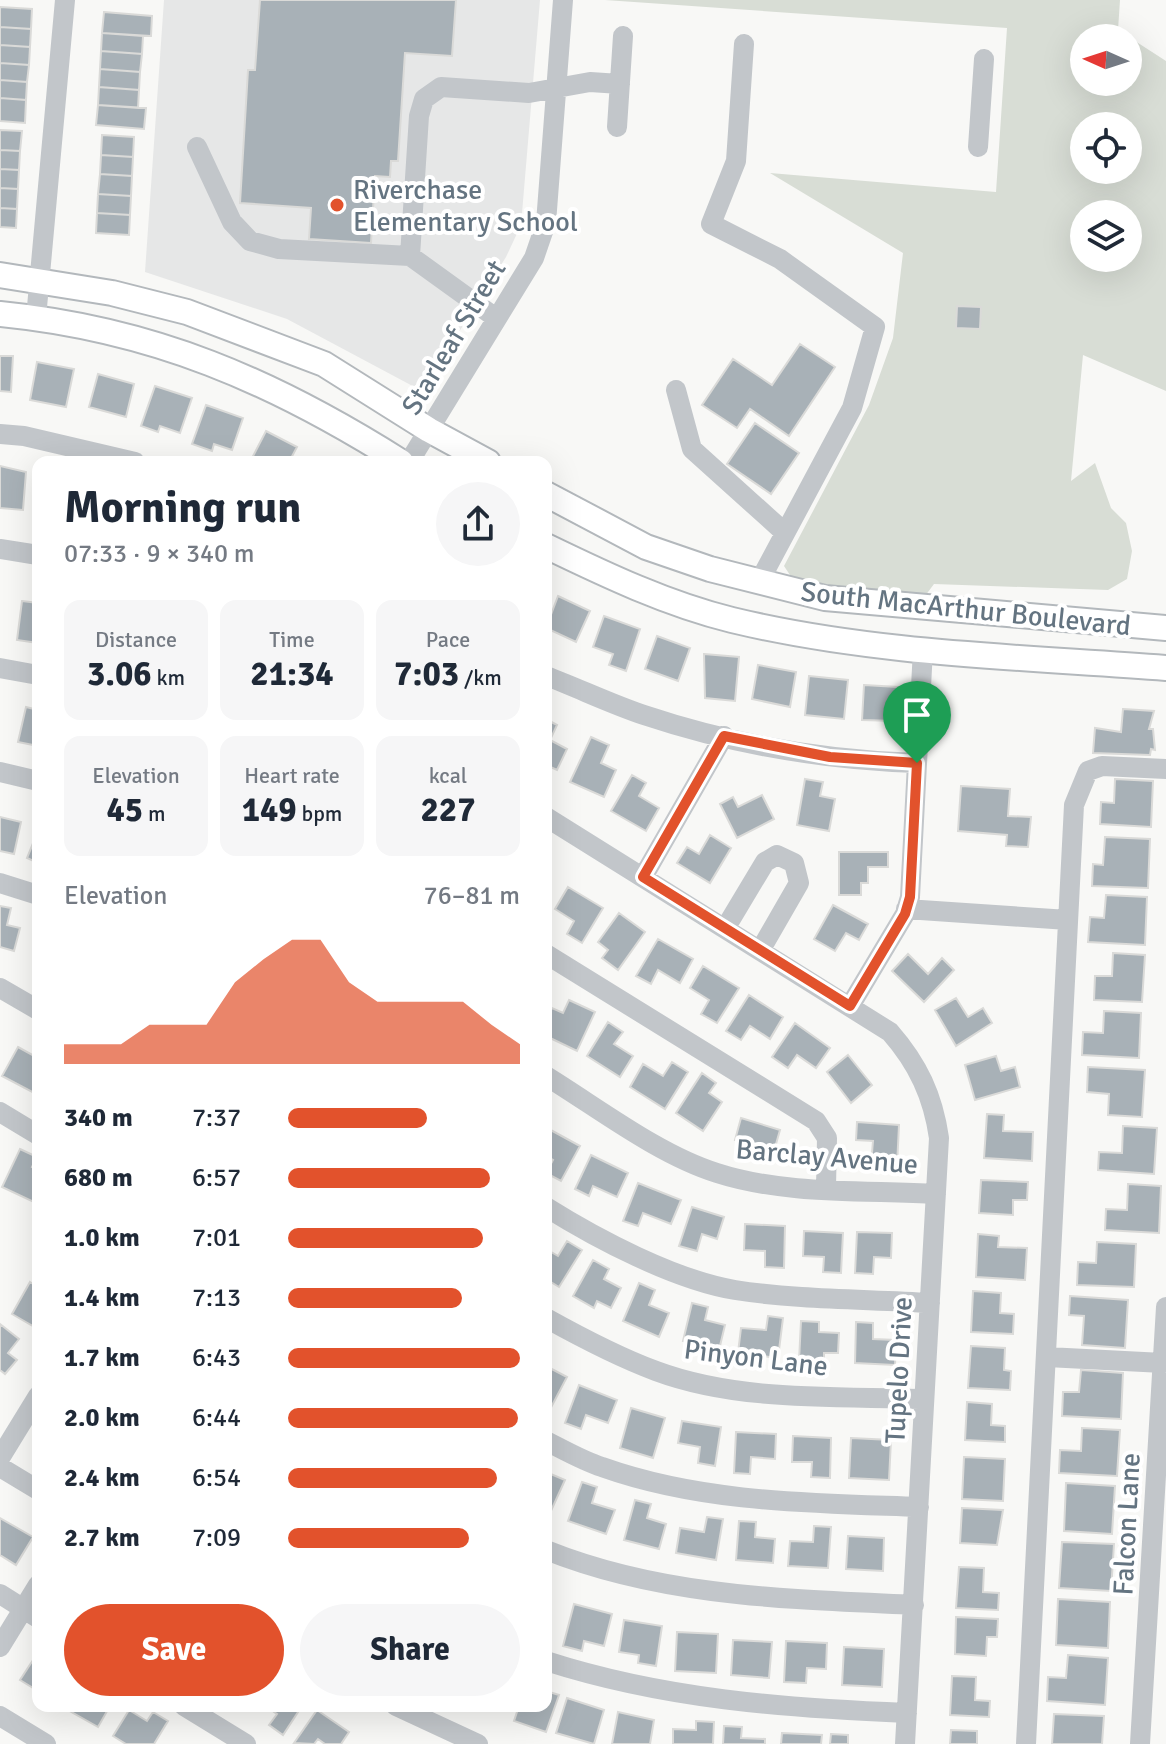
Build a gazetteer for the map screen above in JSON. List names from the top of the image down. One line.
{"streets":{"main road":["South MacArthur Boulevard"],"street":["Starleaf Street","Barclay Avenue","Pinyon Lane","Tupelo Drive","Falcon Lane"]},"crossings":[["Barclay Avenue","Tupelo Drive"],["Pinyon Lane","Tupelo Drive"]],"places":["Riverchase Elementary School"],"north":"left","page":{"heading":["Morning run","07:33 · 9 × 340 m"],"stats":[["Distance","3.06 km"],["Time","21:34"],["Pace","7:03 /km"],["Elevation","45 m"],["Heart rate","149 bpm"],["kcal","227"]],"chart":["Elevation","76–81 m"],"list":[{"name":"340 m","note":"7:37"},{"name":"680 m","note":"6:57"},{"name":"1.0 km","note":"7:01"},{"name":"1.4 km","note":"7:13"},{"name":"1.7 km","note":"6:43"},{"name":"2.0 km","note":"6:44"},{"name":"2.4 km","note":"6:54"},{"name":"2.7 km","note":"7:09"}],"buttons":["Save","Share"]}}
